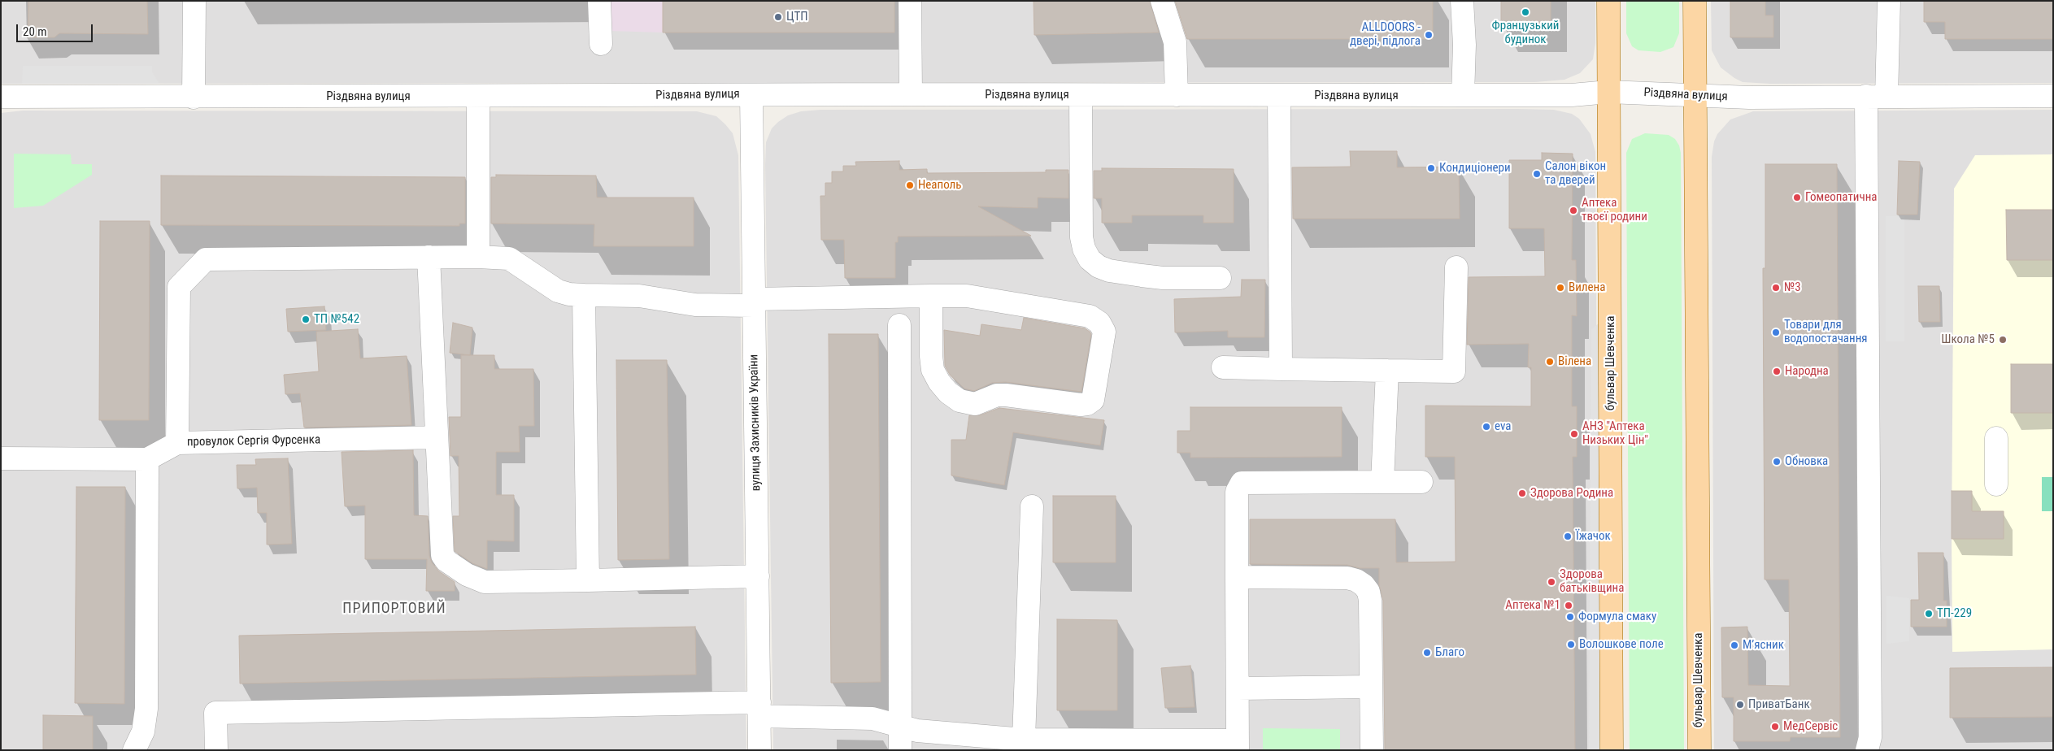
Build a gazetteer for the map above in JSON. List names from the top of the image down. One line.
{"streets":{"main road":["бульвар Шевченка"],"street":["Різдвяна вулиця","вулиця Захисників України","провулок Сергія Фурсенка"]},"crossings":[["Різдвяна вулиця","бульвар Шевченка"],["Різдвяна вулиця","вулиця Захисників України"]],"districts":["ПРИПОРТОВИЙ"],"places":["Французький будинок","ЦТП","ALLDOORS - двері, підлога","Кондиціонери","Салон вікон та дверей","Неаполь","Гомеопатична","Аптека твоєї родини","Вилена","№3","ТП №542","Товари для водопостачання","Школа №5","Вілена","Народна","eva","АНЗ \"Аптека Низьких Цiн\"","Обновка","Здорова Родина","Їжачок","Здорова батьківщина","Аптека №1","ТП-229","Формула смаку","Волошкове поле","Мʼясник","Благо","ПриватБанк","МедСервіс"],"scale_bar":"20 m"}
